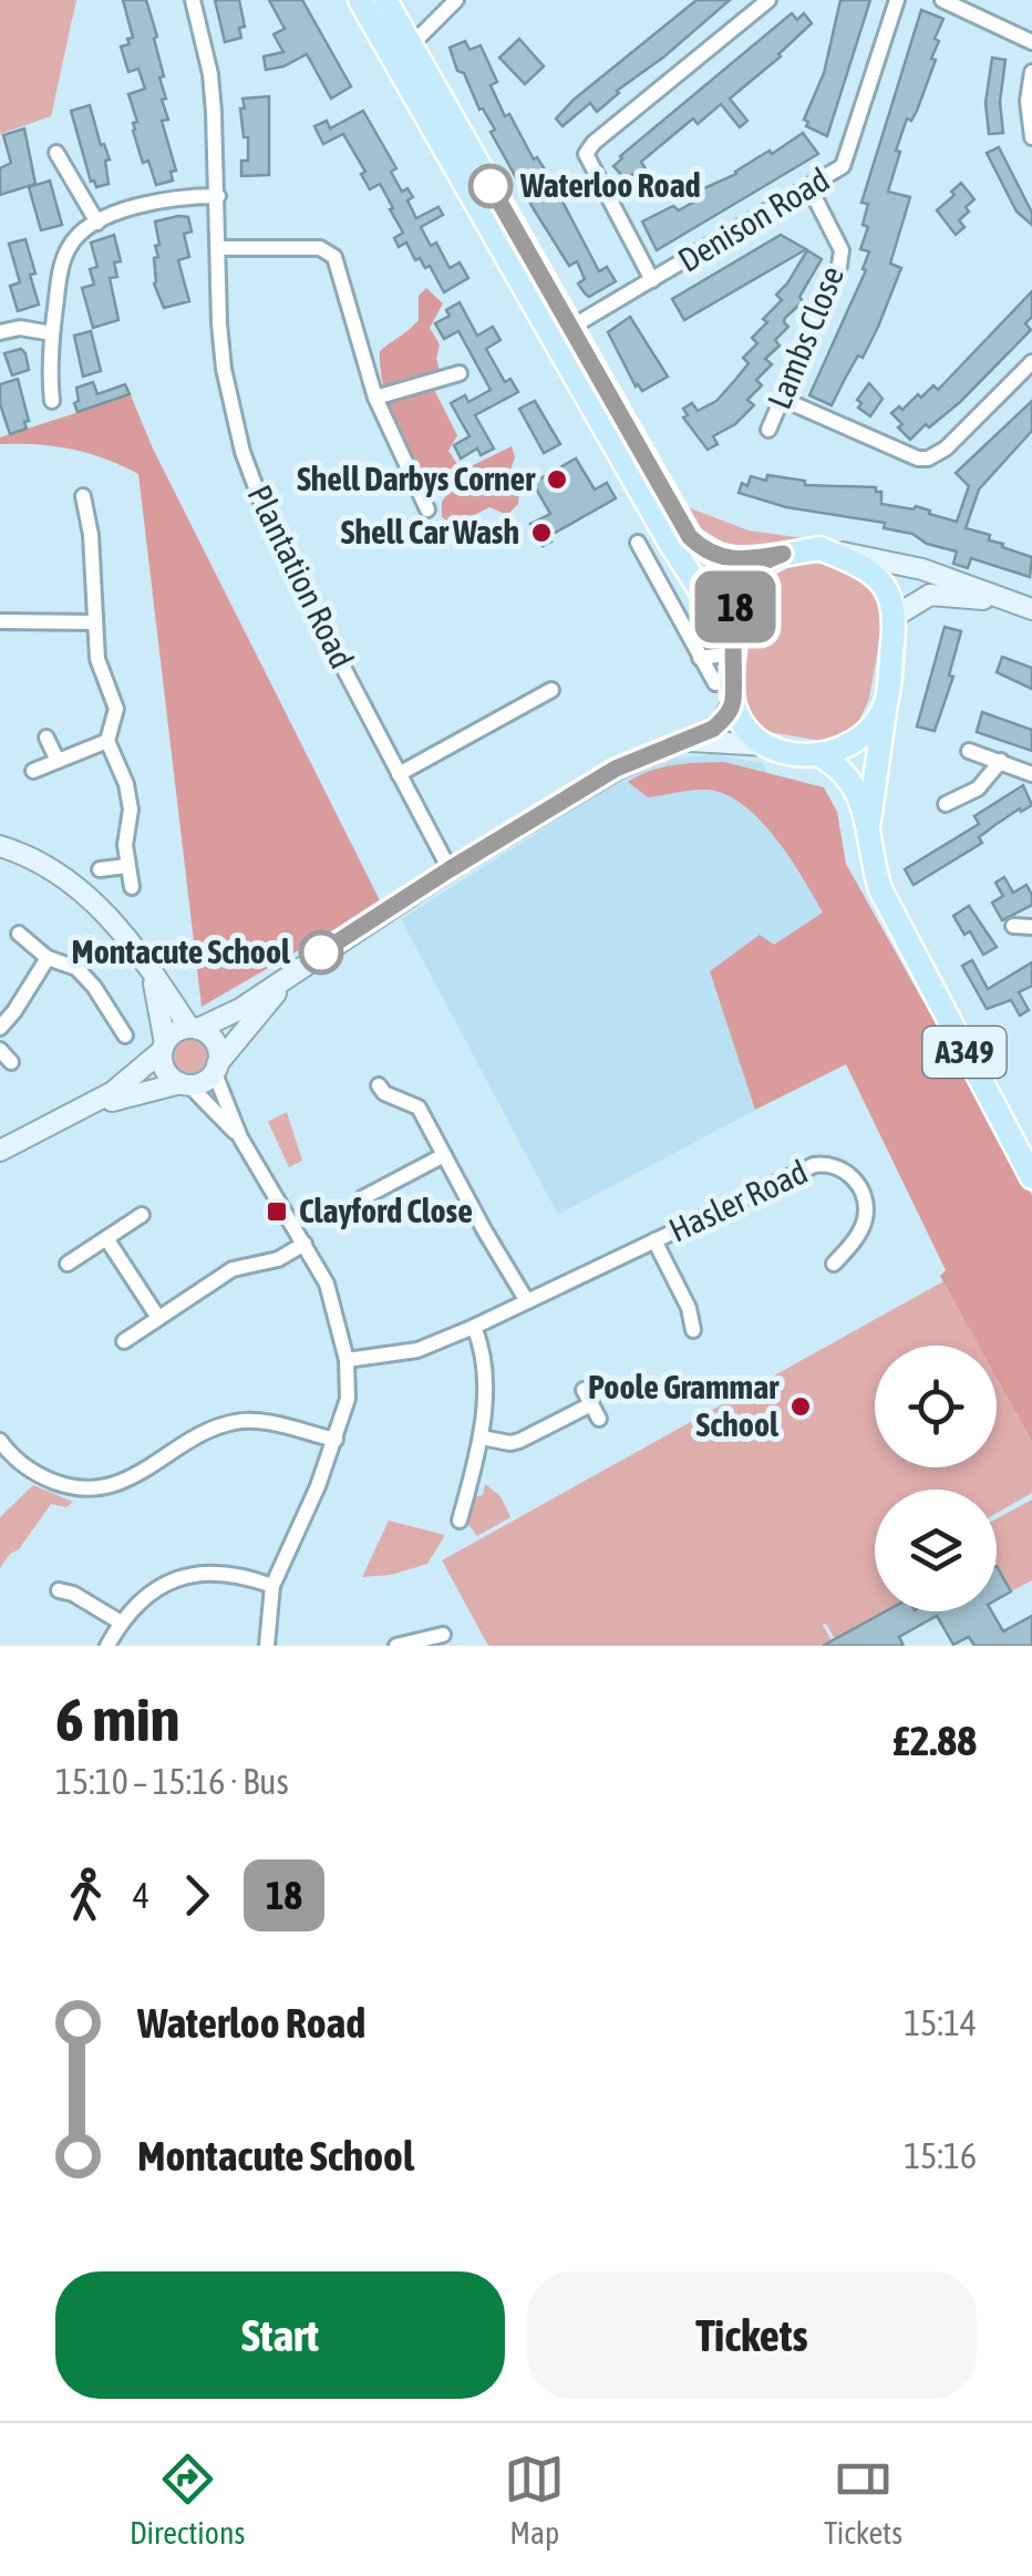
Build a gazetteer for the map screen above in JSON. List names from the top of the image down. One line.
{"streets":{"main road":["A349"],"street":["Denison Road","Lambs Close","Plantation Road","Hasler Road"]},"crossings":[["Denison Road","Lambs Close"]],"places":{"other":["Waterloo Road","Shell Darbys Corner","Shell Car Wash","Montacute School","Poole Grammar School"],"transit":["Clayford Close"]},"lines":["bus line 18"],"page":{"on_map":"18","heading":["6 min","15:10 – 15:16 · Bus","£2.88"],"legs":["4","18"],"list":[{"name":"Waterloo Road","value":"15:14"},{"name":"Montacute School","value":"15:16"}],"buttons":["Start","Tickets"],"tabs":["Directions","Map","Tickets"]}}
